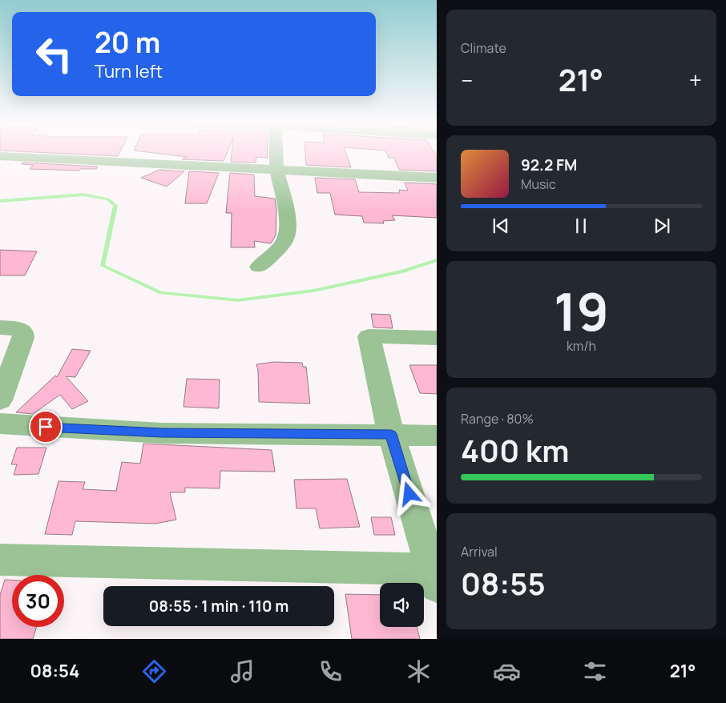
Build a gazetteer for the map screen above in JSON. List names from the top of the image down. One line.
{"page":{"tile":["Climate",["19","km/h"],["Range · 80%","400 km"],["Arrival","08:55"]],"turn":["20 m","Turn left"],"heat":["−","21°","+"],"song":["92.2 FM","Music"],"limit":"30","trip":"08:55 · 1 min · 110 m","tabs":["08:54","21°"]}}
